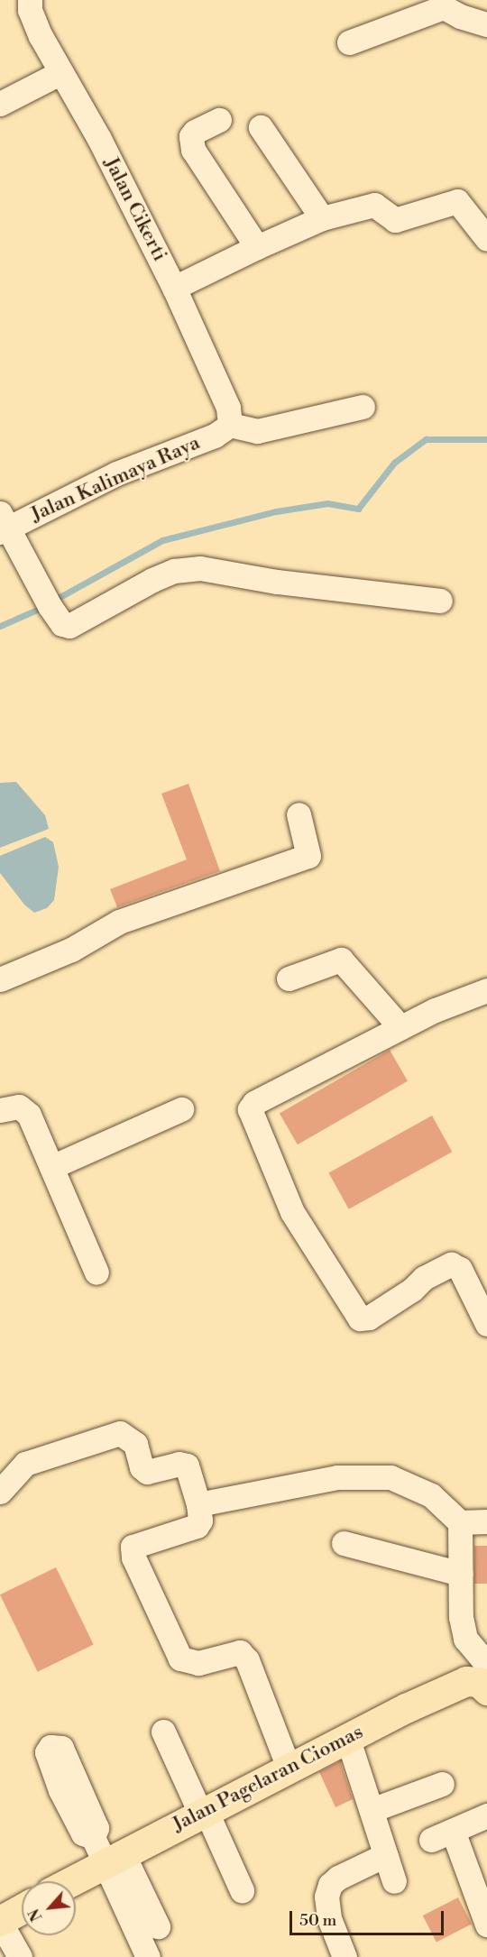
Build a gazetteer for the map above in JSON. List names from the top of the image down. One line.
{"streets":{"main road":["Jalan Pagelaran Ciomas"],"street":["Jalan Cikerti","Jalan Kalimaya Raya"]},"crossings":[["Jalan Cikerti","Jalan Kalimaya Raya"]],"scale_bar":"50 m","north":"bottom left"}
